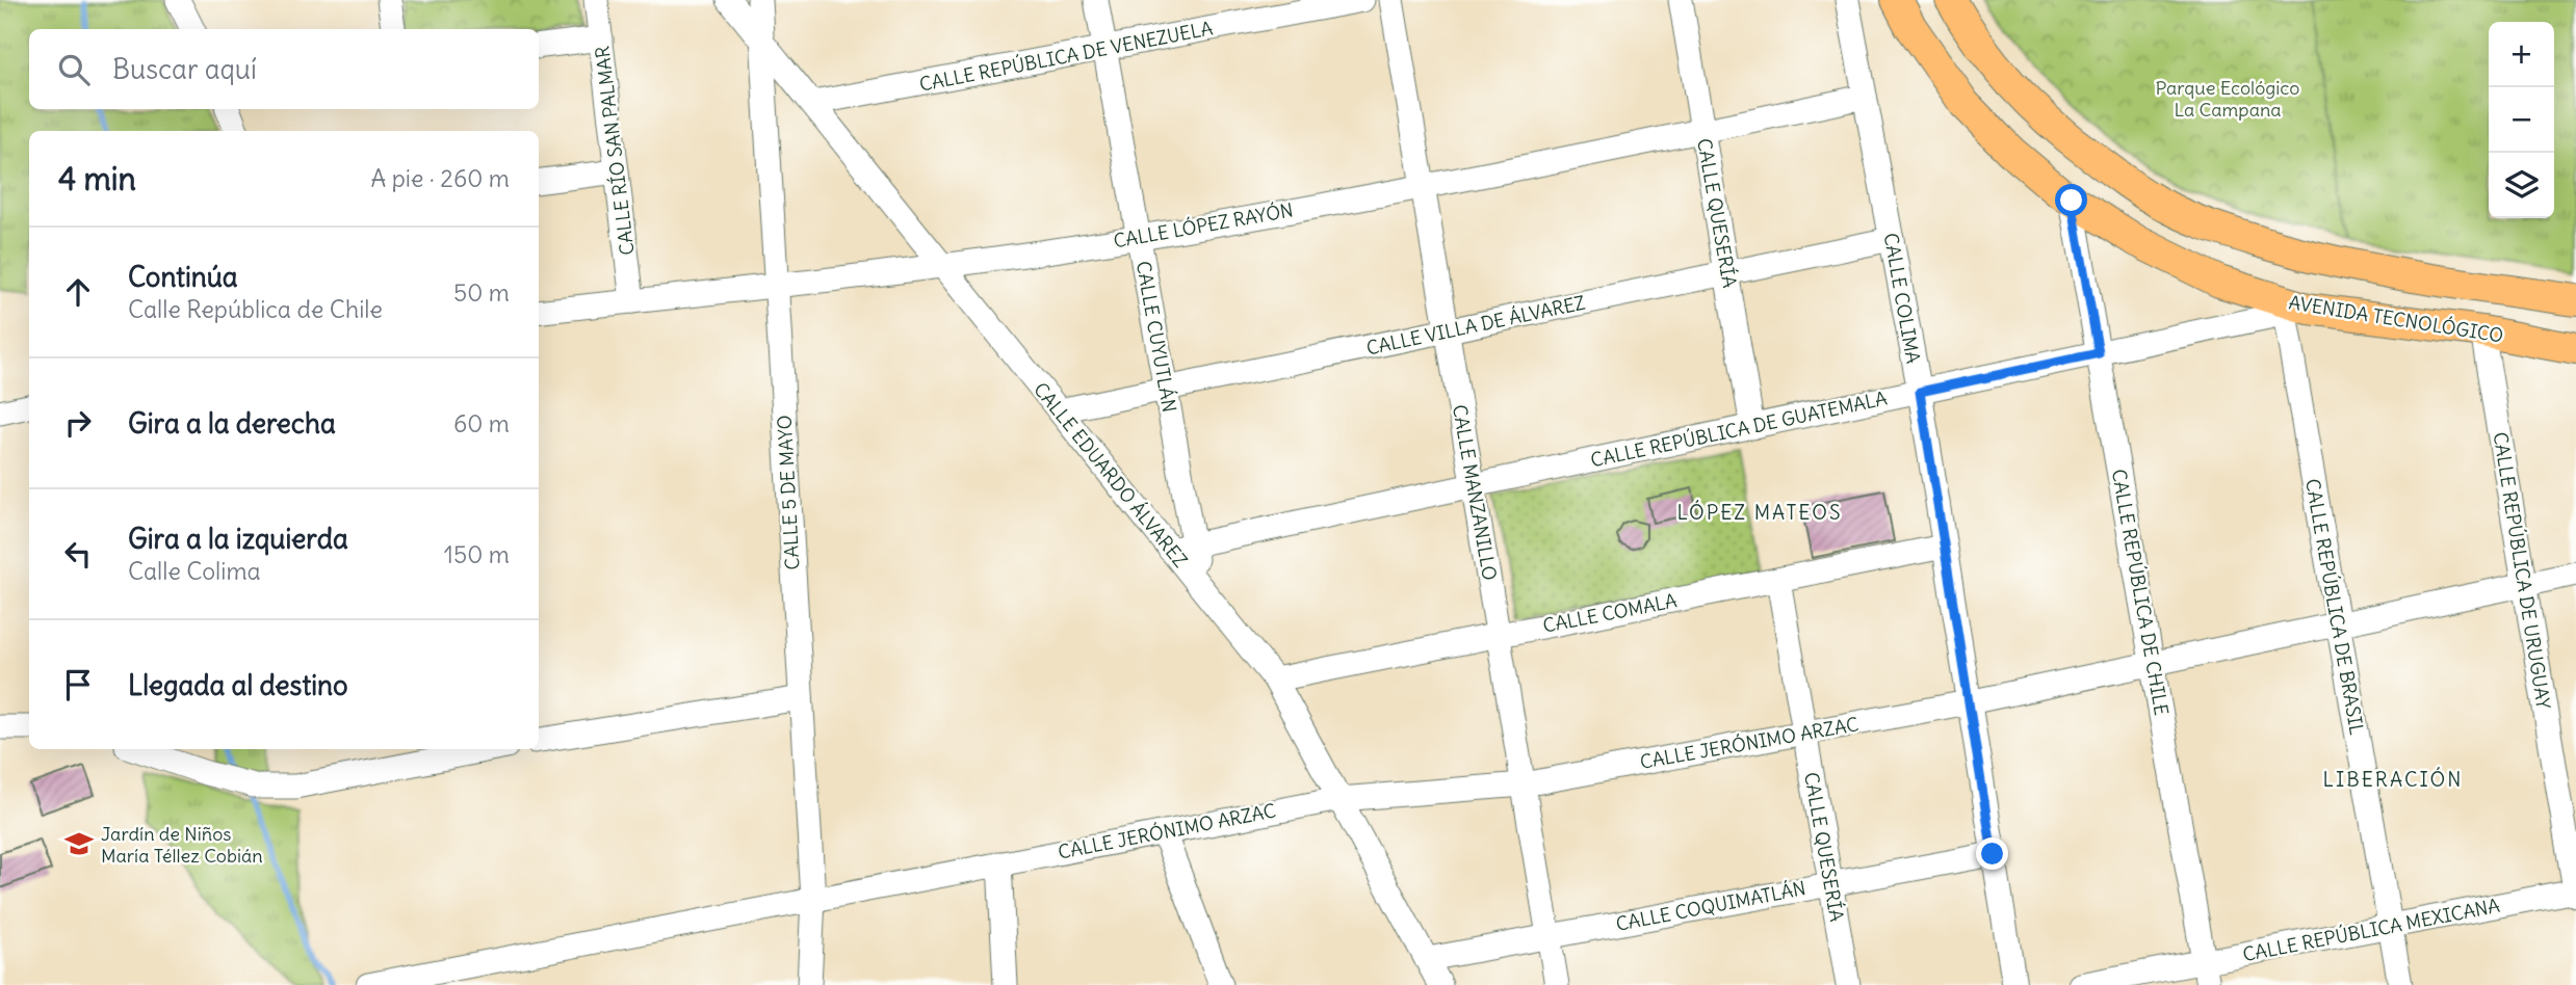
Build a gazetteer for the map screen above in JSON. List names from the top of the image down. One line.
{"streets":{"main road":["AVENIDA TECNOLÓGICO"],"street":["CALLE REPÚBLICA DE VENEZUELA","CALLE RÍO SAN PALMAR","CALLE QUESERÍA","CALLE LÓPEZ RAYÓN","CALLE COLIMA","CALLE VILLA DE ÁLVAREZ","CALLE CUYUTLÁN","CALLE REPÚBLICA DE GUATEMALA","CALLE EDUARDO ÁLVAREZ","CALLE 5 DE MAYO","CALLE MANZANILLO","CALLE REPÚBLICA DE URUGUAY","CALLE REPÚBLICA DE CHILE","CALLE REPÚBLICA DE BRASIL","CALLE COMALA","CALLE JERÓNIMO ARZAC","CALLE COQUIMATLÁN","CALLE REPÚBLICA MEXICANA"]},"crossings":[["CALLE REPÚBLICA DE VENEZUELA","CALLE CUYUTLÁN"],["CALLE REPÚBLICA DE VENEZUELA","CALLE EDUARDO ÁLVAREZ"],["CALLE RÍO SAN PALMAR","CALLE LÓPEZ RAYÓN"],["CALLE QUESERÍA","CALLE LÓPEZ RAYÓN"],["CALLE QUESERÍA","CALLE VILLA DE ÁLVAREZ"],["CALLE QUESERÍA","CALLE REPÚBLICA DE GUATEMALA"],["CALLE QUESERÍA","CALLE COMALA"],["CALLE QUESERÍA","CALLE JERÓNIMO ARZAC"],["CALLE QUESERÍA","CALLE COQUIMATLÁN"],["CALLE LÓPEZ RAYÓN","CALLE COLIMA"],["CALLE LÓPEZ RAYÓN","CALLE CUYUTLÁN"],["CALLE LÓPEZ RAYÓN","CALLE EDUARDO ÁLVAREZ"],["CALLE LÓPEZ RAYÓN","CALLE 5 DE MAYO"],["CALLE LÓPEZ RAYÓN","CALLE MANZANILLO"],["CALLE COLIMA","CALLE VILLA DE ÁLVAREZ"],["CALLE COLIMA","CALLE REPÚBLICA DE GUATEMALA"],["CALLE COLIMA","CALLE COMALA"],["CALLE COLIMA","CALLE JERÓNIMO ARZAC"],["CALLE COLIMA","CALLE COQUIMATLÁN"],["AVENIDA TECNOLÓGICO","CALLE REPÚBLICA DE GUATEMALA"],["AVENIDA TECNOLÓGICO","CALLE REPÚBLICA DE URUGUAY"],["AVENIDA TECNOLÓGICO","CALLE REPÚBLICA DE CHILE"],["AVENIDA TECNOLÓGICO","CALLE REPÚBLICA DE BRASIL"],["CALLE VILLA DE ÁLVAREZ","CALLE CUYUTLÁN"],["CALLE VILLA DE ÁLVAREZ","CALLE EDUARDO ÁLVAREZ"],["CALLE VILLA DE ÁLVAREZ","CALLE MANZANILLO"],["CALLE CUYUTLÁN","CALLE REPÚBLICA DE GUATEMALA"],["CALLE CUYUTLÁN","CALLE EDUARDO ÁLVAREZ"],["CALLE CUYUTLÁN","CALLE COMALA"],["CALLE REPÚBLICA DE GUATEMALA","CALLE EDUARDO ÁLVAREZ"],["CALLE REPÚBLICA DE GUATEMALA","CALLE MANZANILLO"],["CALLE REPÚBLICA DE GUATEMALA","CALLE REPÚBLICA DE CHILE"],["CALLE REPÚBLICA DE GUATEMALA","CALLE REPÚBLICA DE BRASIL"],["CALLE EDUARDO ÁLVAREZ","CALLE 5 DE MAYO"],["CALLE 5 DE MAYO","CALLE JERÓNIMO ARZAC"],["CALLE MANZANILLO","CALLE COMALA"],["CALLE MANZANILLO","CALLE JERÓNIMO ARZAC"],["CALLE MANZANILLO","CALLE COQUIMATLÁN"],["CALLE REPÚBLICA DE URUGUAY","CALLE JERÓNIMO ARZAC"],["CALLE REPÚBLICA DE URUGUAY","CALLE REPÚBLICA MEXICANA"],["CALLE REPÚBLICA DE CHILE","CALLE JERÓNIMO ARZAC"],["CALLE REPÚBLICA DE CHILE","CALLE REPÚBLICA MEXICANA"],["CALLE REPÚBLICA DE BRASIL","CALLE JERÓNIMO ARZAC"],["CALLE REPÚBLICA DE BRASIL","CALLE REPÚBLICA MEXICANA"]],"districts":["LÓPEZ MATEOS","LIBERACIÓN"],"parks":["Parque Ecológico La Campana"],"places":{"school or university":["Jardín de Niños María Téllez Cobián"]},"page":{"map_buttons":["+","−"],"search":"Buscar aquí","heading":["4 min","A pie · 260 m"],"list":[["Continúa","Calle República de Chile","50 m"],["Gira a la derecha","60 m"],["Gira a la izquierda","Calle Colima","150 m"],"Llegada al destino"]}}
